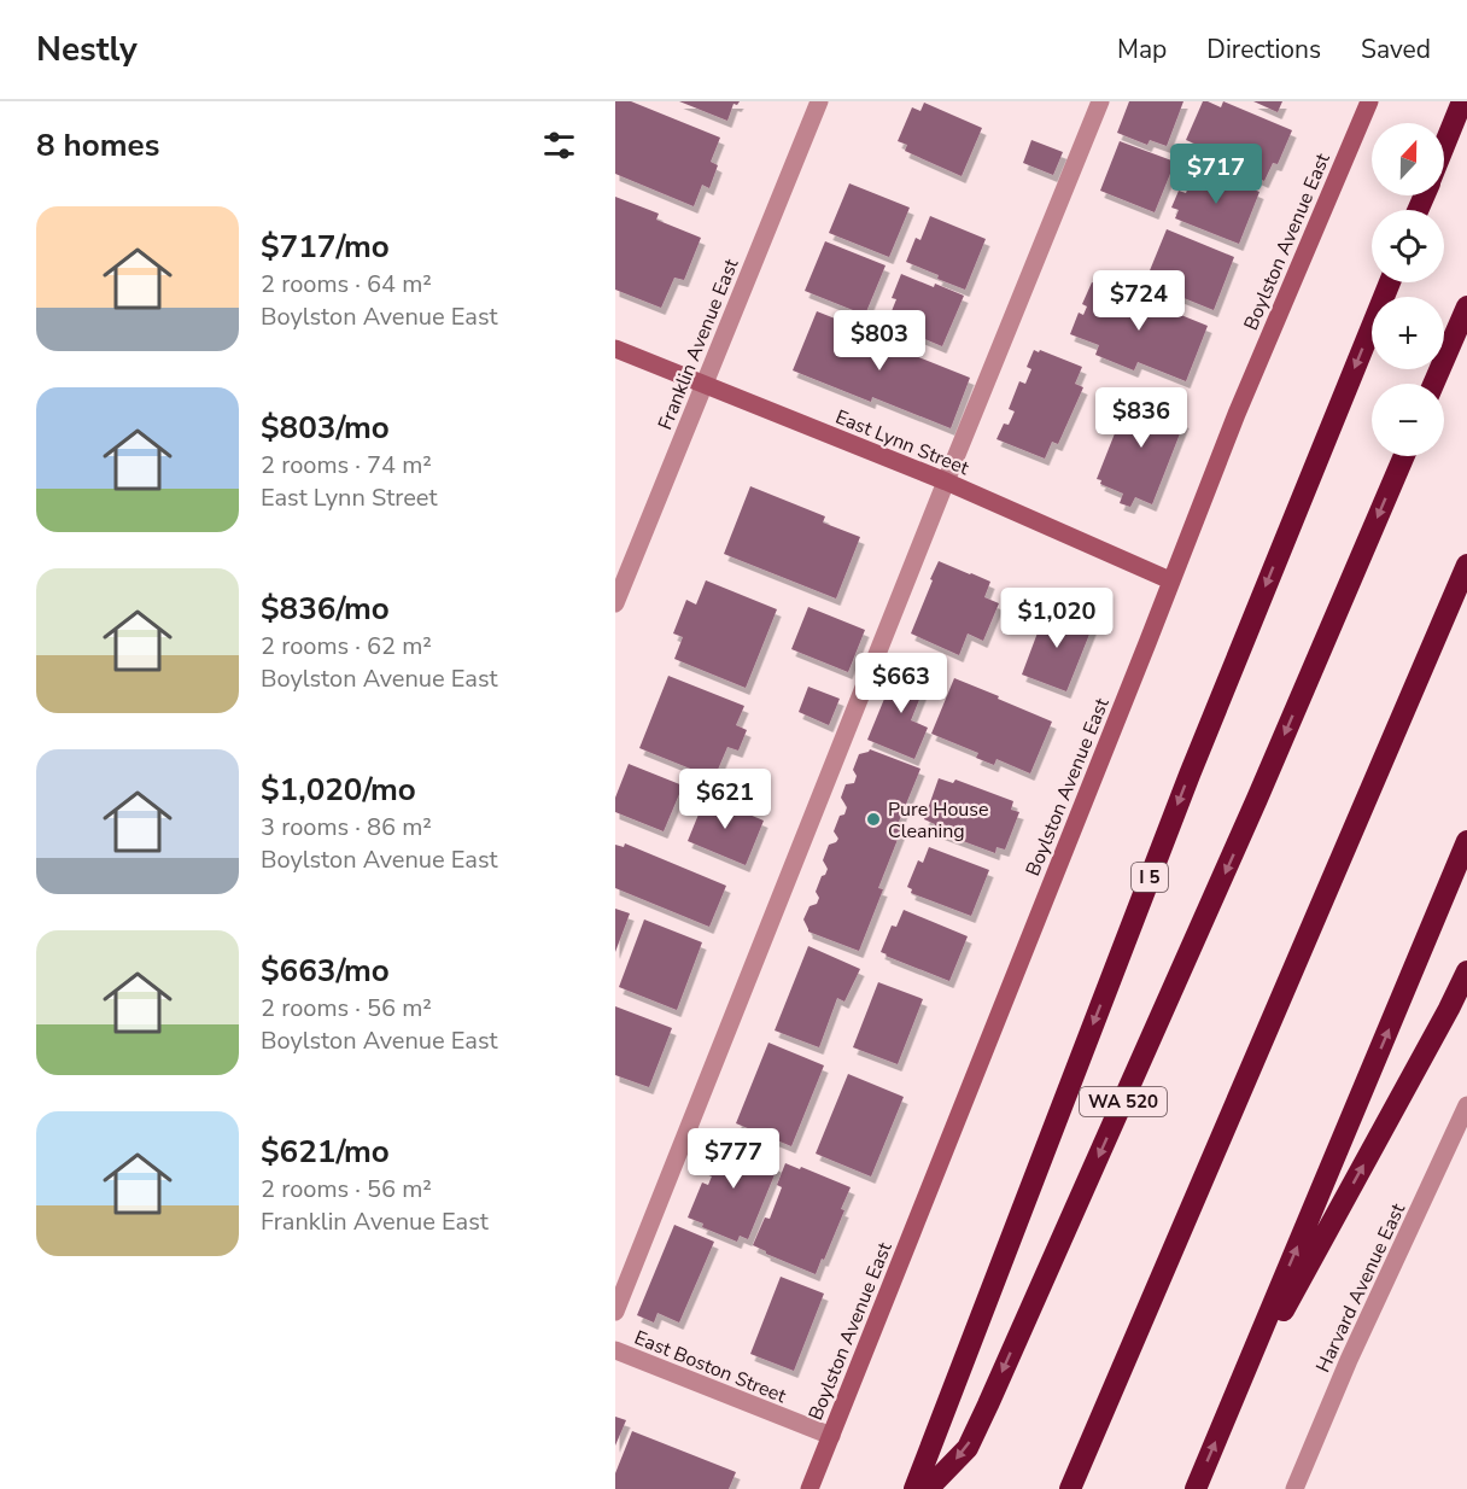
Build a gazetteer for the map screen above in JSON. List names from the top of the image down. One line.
{"streets":{"highway":["I 5","WA 520"],"street":["Boylston Avenue East","Franklin Avenue East","East Lynn Street","Harvard Avenue East","East Boston Street"]},"crossings":[["Boylston Avenue East","East Lynn Street"],["Boylston Avenue East","East Boston Street"],["Franklin Avenue East","East Lynn Street"]],"places":["Pure House Cleaning"],"north":"top","page":{"header":"Nestly","nav":["Map","Directions","Saved"],"heading":"8 homes","map_buttons":["+","−"],"price":["$717","$724","$803","$836","$1,020","$663","$621","$777"],"list":[{"name":"$717/mo","note":"2 rooms · 64 m² · Boylston Avenue East"},{"name":"$803/mo","note":"2 rooms · 74 m² · East Lynn Street"},{"name":"$836/mo","note":"2 rooms · 62 m² · Boylston Avenue East"},{"name":"$1,020/mo","note":"3 rooms · 86 m² · Boylston Avenue East"},{"name":"$663/mo","note":"2 rooms · 56 m² · Boylston Avenue East"},{"name":"$621/mo","note":"2 rooms · 56 m² · Franklin Avenue East"}]}}
